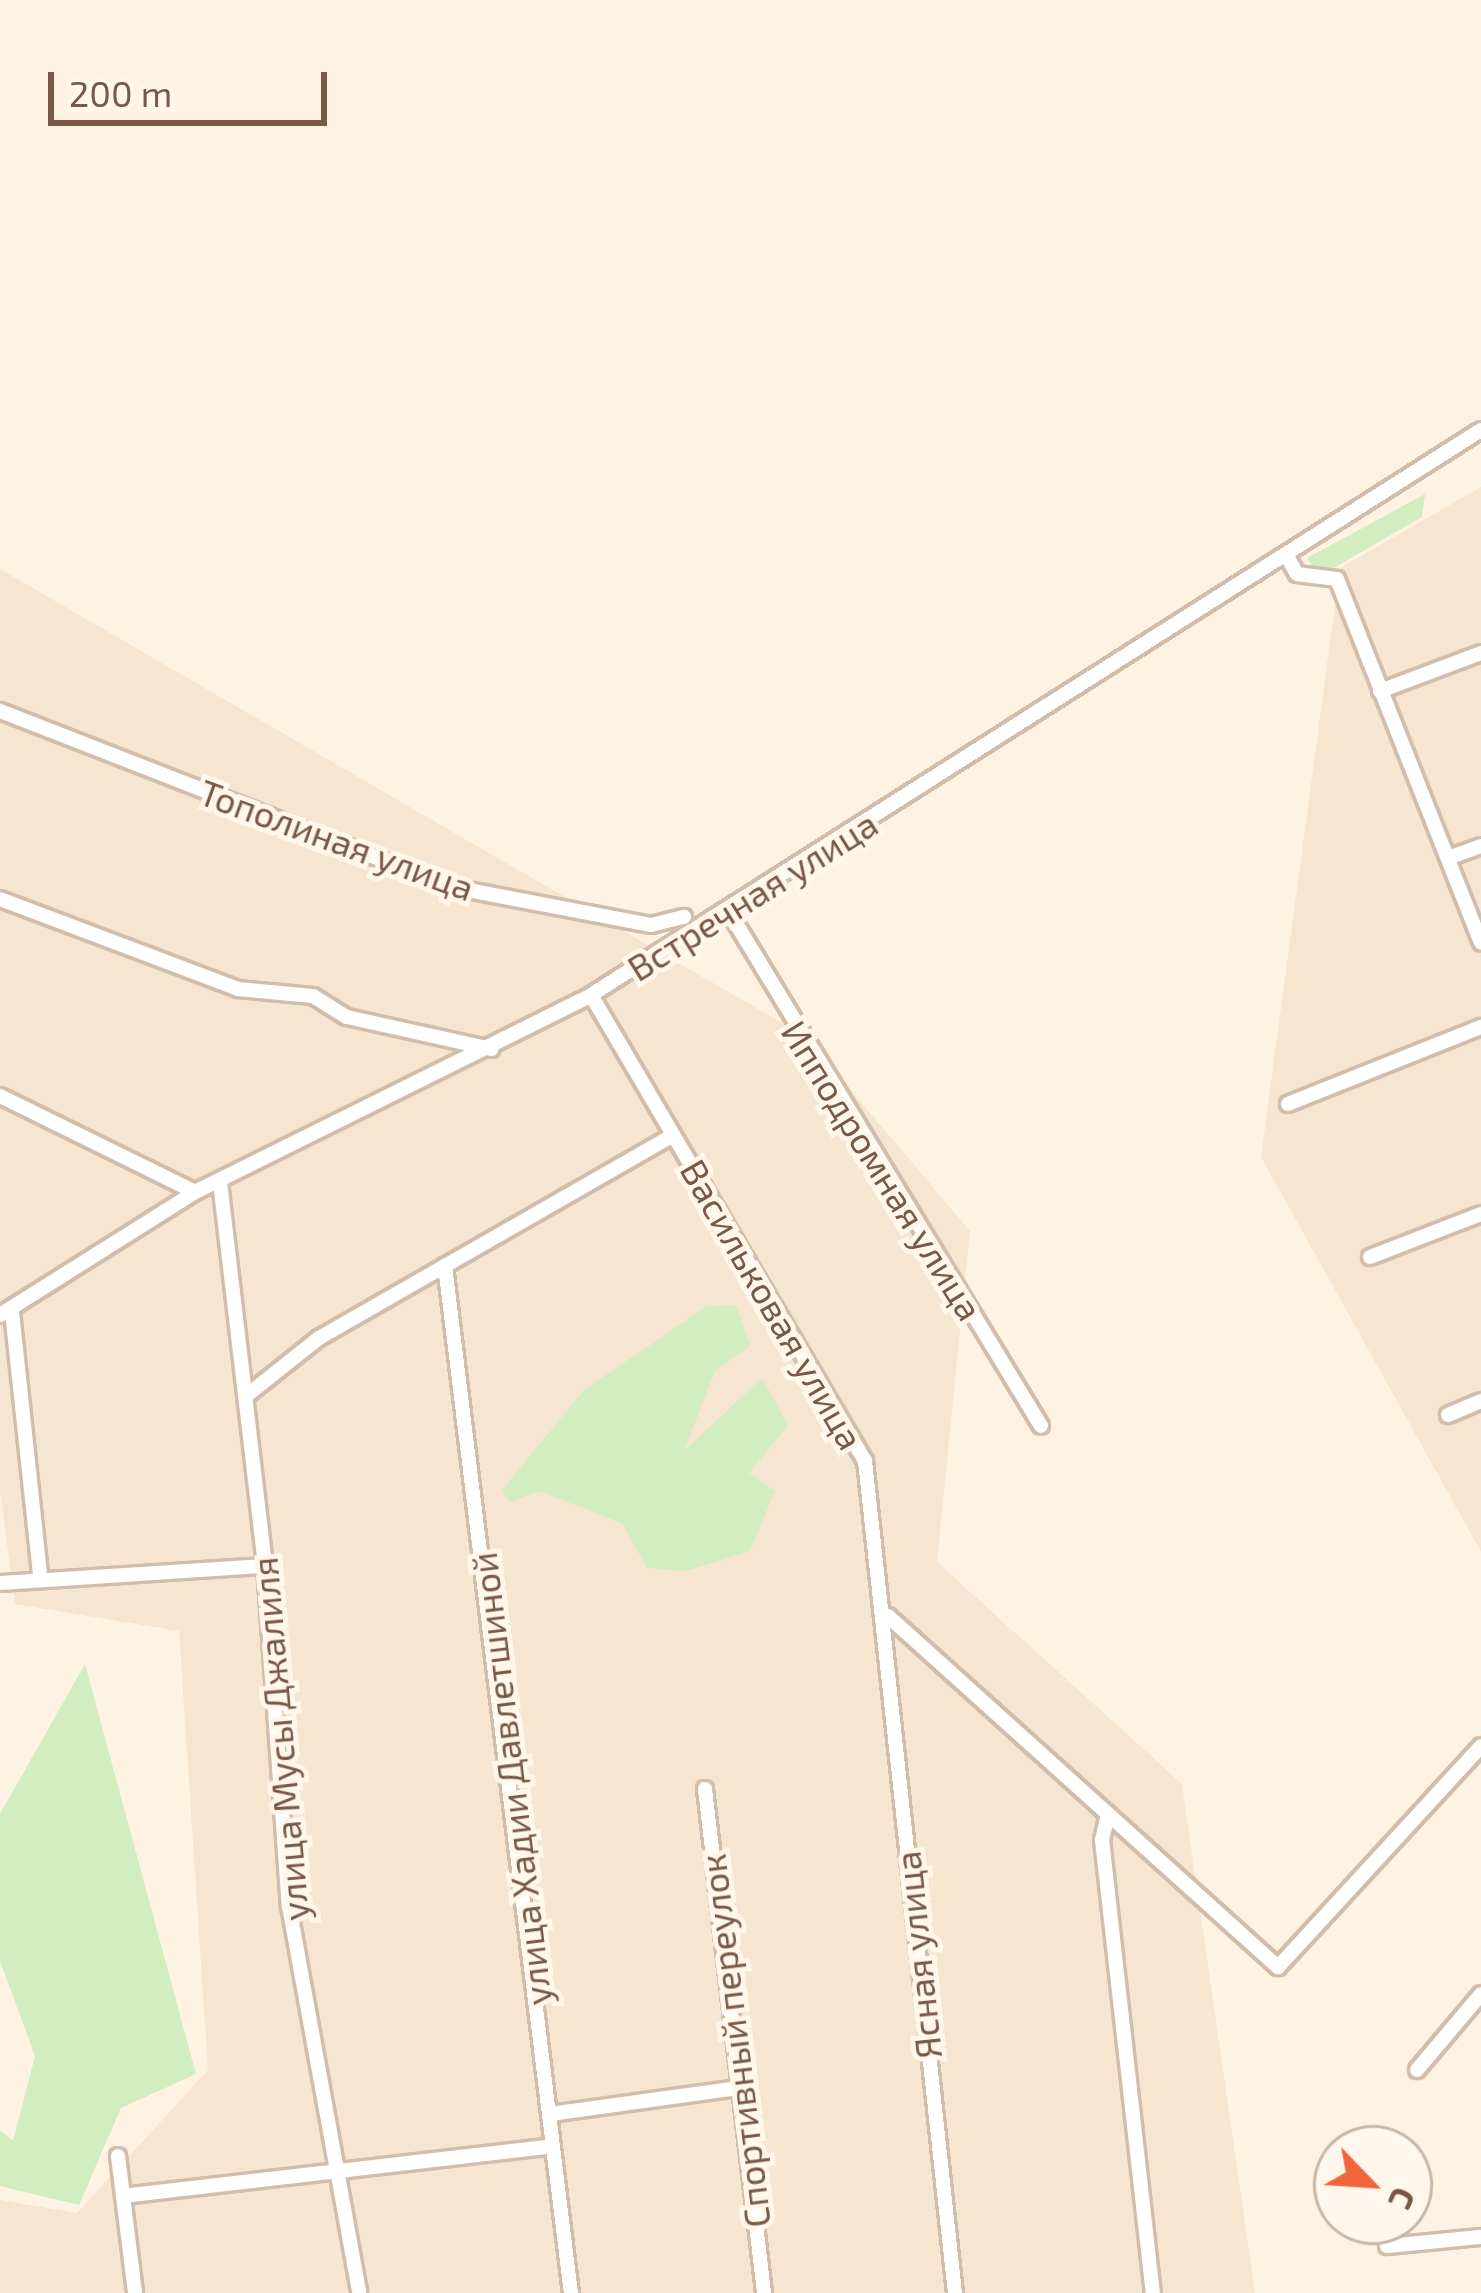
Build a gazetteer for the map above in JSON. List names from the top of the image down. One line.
{"streets":{"street":["Тополиная улица","Встречная улица","Ипподромная улица","Васильковая улица","улица Мусы Джалиля","улица Хадии Давлетшиной","Ясная улица","Спортивный переулок"]},"crossings":[["Встречная улица","Ипподромная улица"],["Встречная улица","Васильковая улица"],["Встречная улица","улица Мусы Джалиля"],["Васильковая улица","Ясная улица"]],"scale_bar":"200 m","north":"bottom right"}
